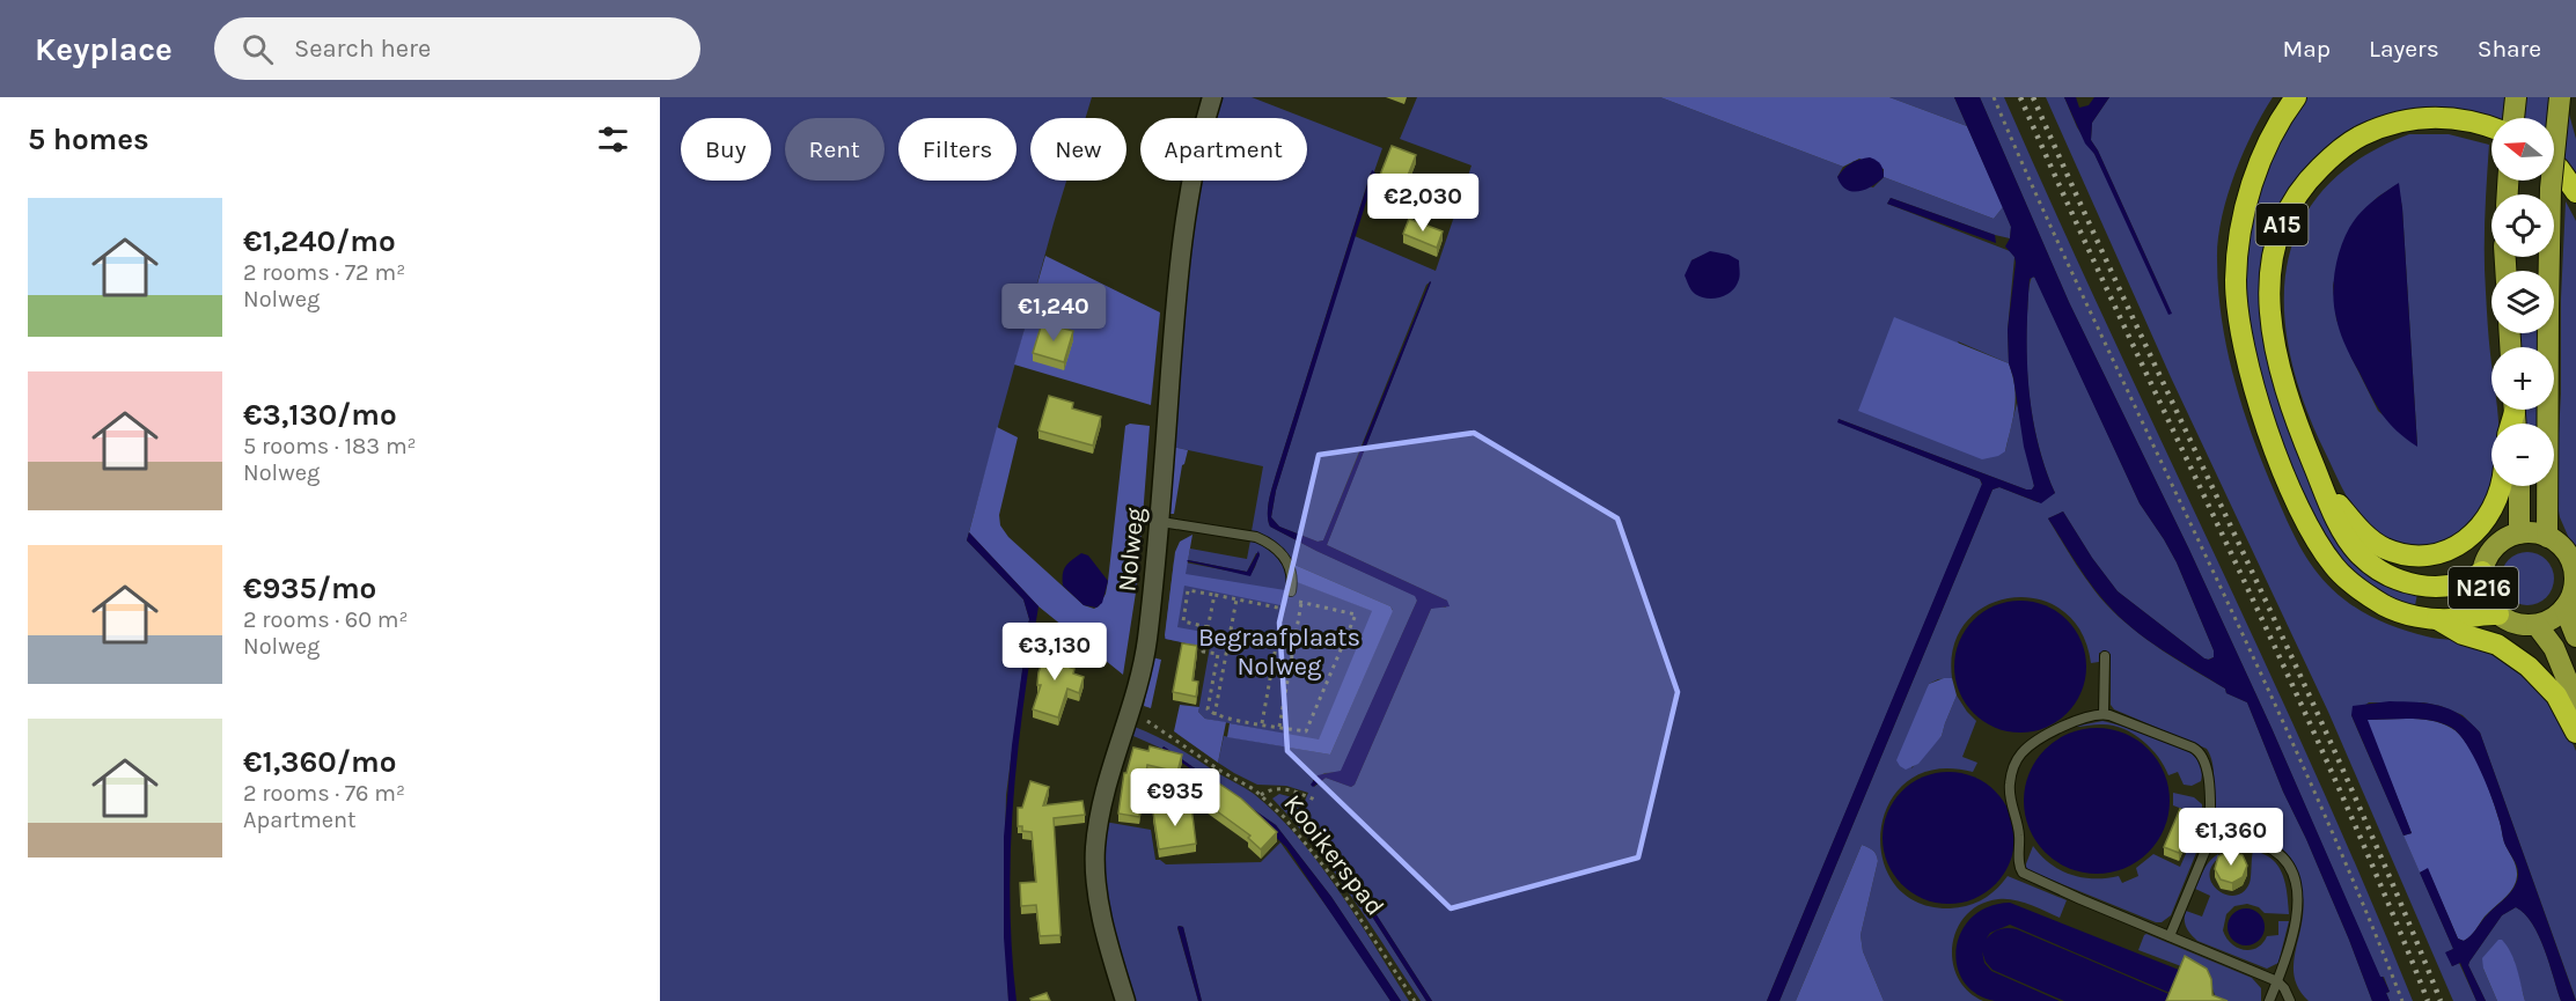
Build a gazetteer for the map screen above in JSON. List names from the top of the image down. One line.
{"streets":{"highway":["A15"],"main road":["N216"],"street":["Nolweg"],"path":["Kooikerspad"]},"crossings":[["A15","N216"],["Nolweg","Kooikerspad"]],"parks":["Begraafplaats Nolweg"],"north":"left","page":{"header":"Keyplace","search":"Search here","nav":["Map","Layers","Share"],"heading":"5 homes","map_buttons":["+","−"],"chip":["Buy","Rent","Filters","New","Apartment"],"price":["€2,030","€1,240","€3,130","€935","€1,360"],"list":[{"name":"€1,240/mo","note":"2 rooms · 72 m² · Nolweg"},{"name":"€3,130/mo","note":"5 rooms · 183 m² · Nolweg"},{"name":"€935/mo","note":"2 rooms · 60 m² · Nolweg"},{"name":"€1,360/mo","note":"2 rooms · 76 m² · Apartment"}]}}
